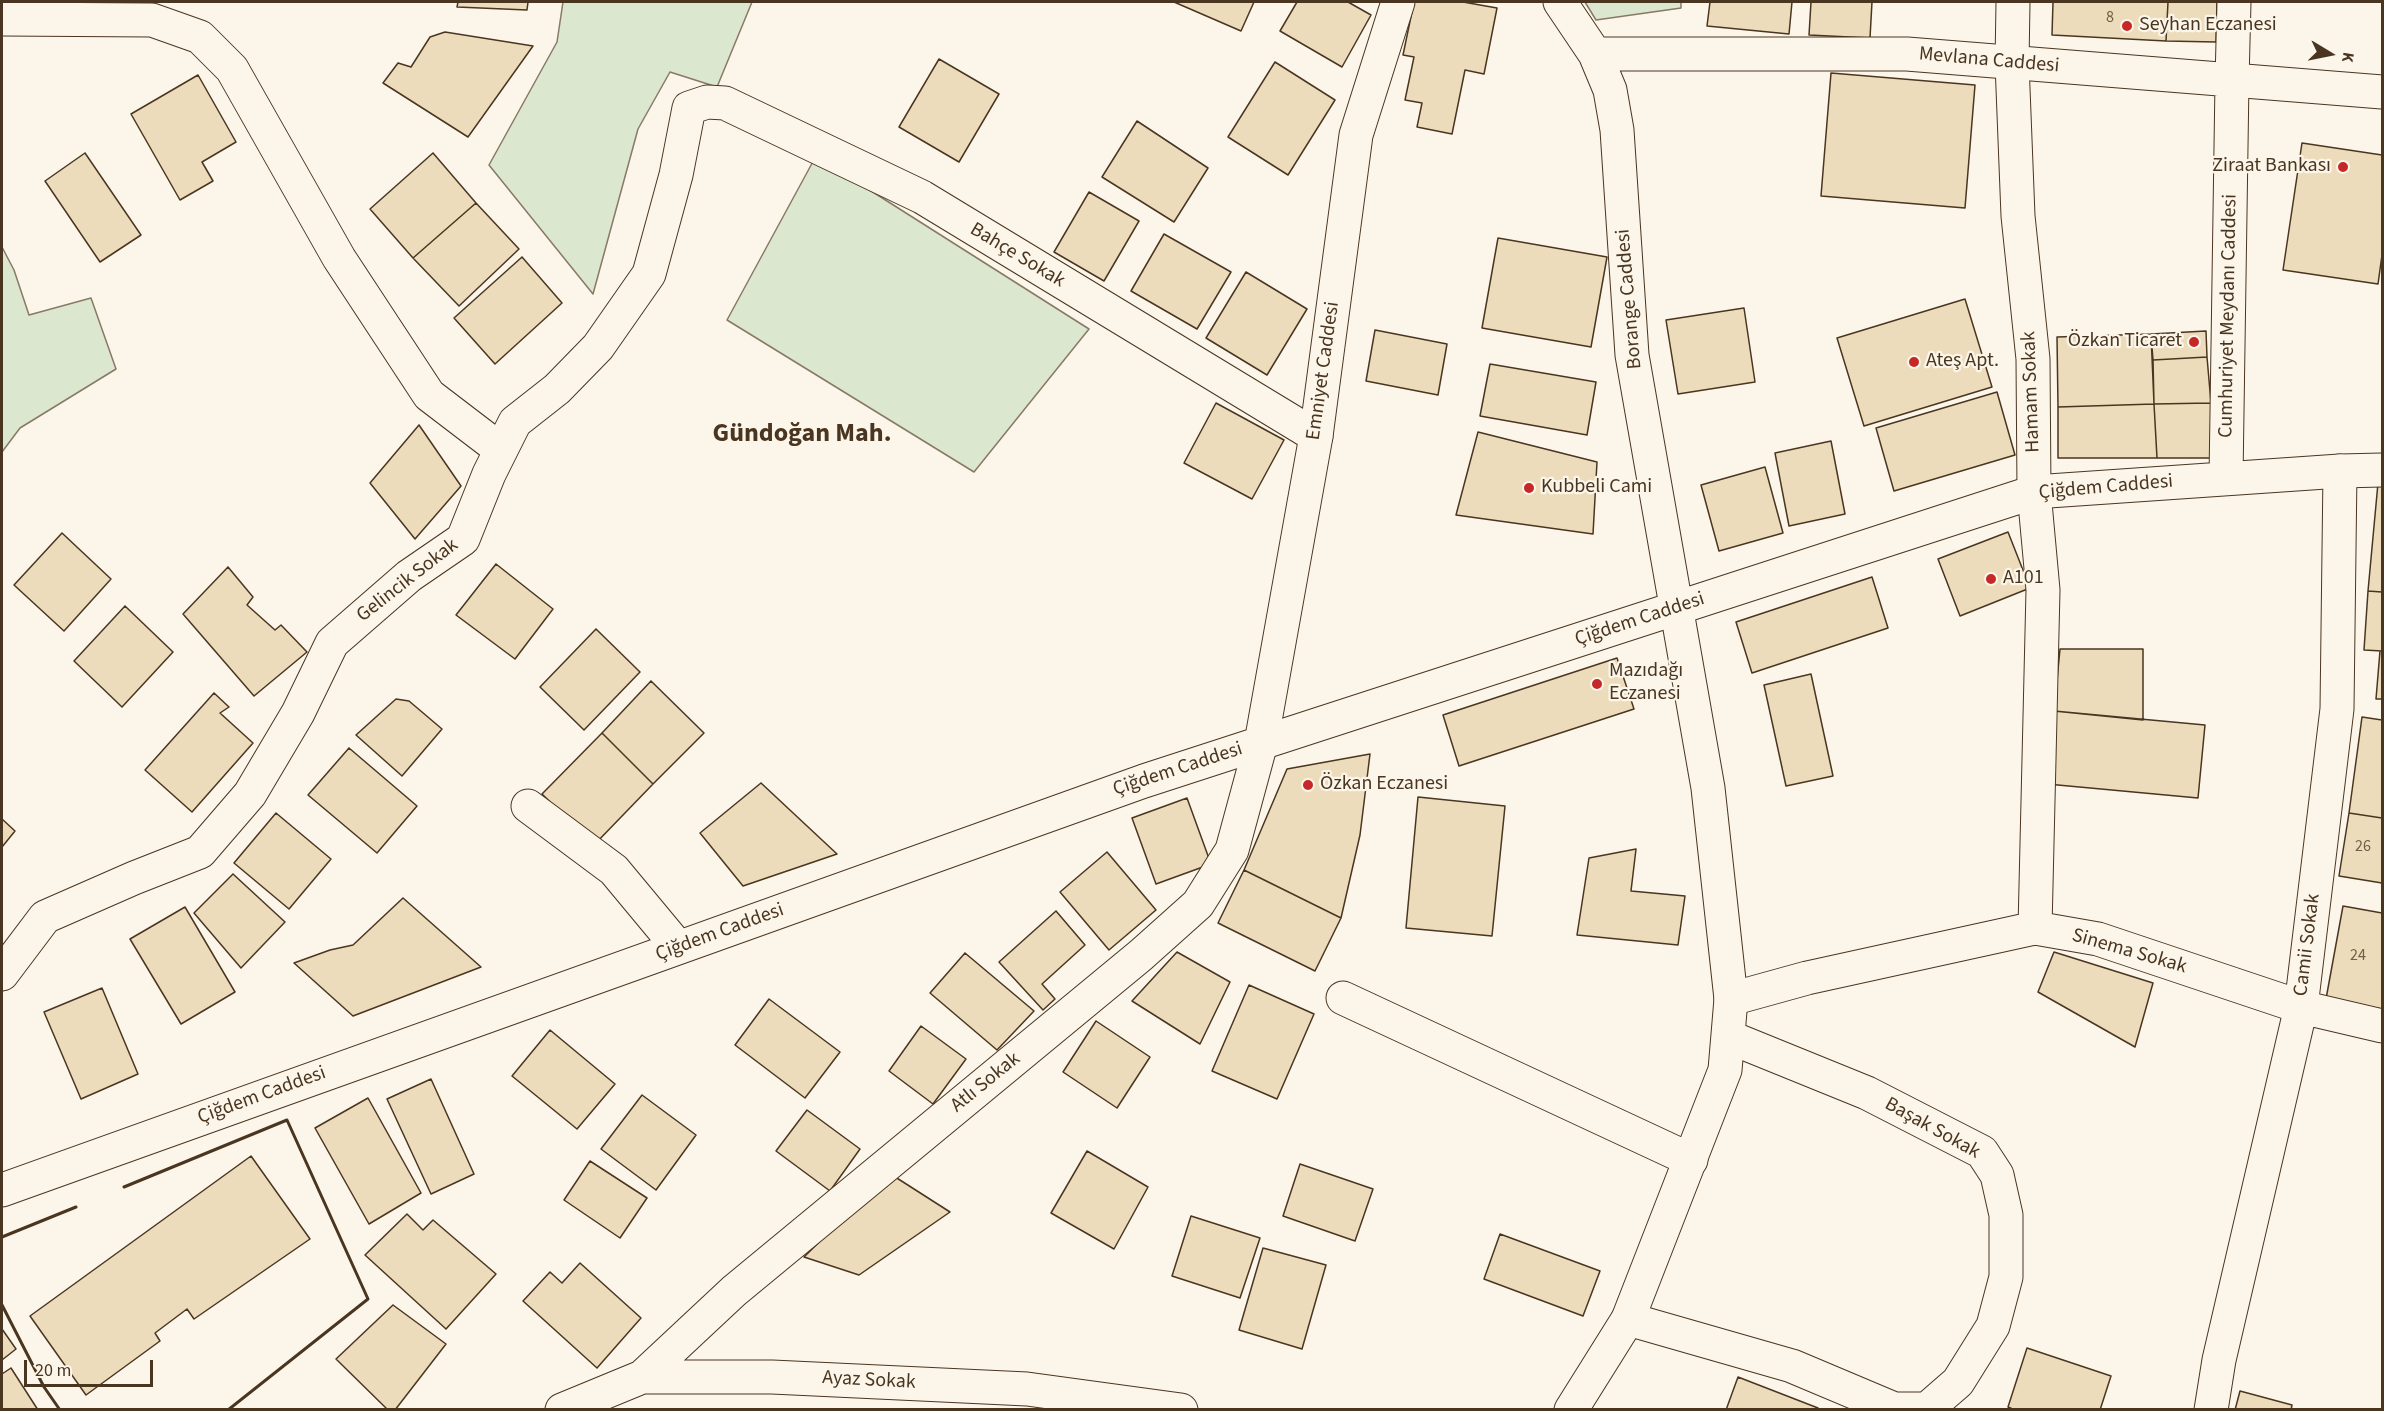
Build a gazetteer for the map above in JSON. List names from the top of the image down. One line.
{"streets":{"street":["Mevlana Caddesi","Bahçe Sokak","Borange Caddesi","Cumhuriyet Meydanı Caddesi","Emniyet Caddesi","Hamam Sokak","Çiğdem Caddesi","Gelincik Sokak","Camii Sokak","Sinema Sokak","Atlı Sokak","Başak Sokak","Ayaz Sokak"]},"crossings":[["Mevlana Caddesi","Borange Caddesi"],["Mevlana Caddesi","Cumhuriyet Meydanı Caddesi"],["Mevlana Caddesi","Hamam Sokak"],["Bahçe Sokak","Emniyet Caddesi"],["Bahçe Sokak","Gelincik Sokak"],["Borange Caddesi","Çiğdem Caddesi"],["Borange Caddesi","Sinema Sokak"],["Borange Caddesi","Başak Sokak"],["Cumhuriyet Meydanı Caddesi","Çiğdem Caddesi"],["Emniyet Caddesi","Çiğdem Caddesi"],["Emniyet Caddesi","Atlı Sokak"],["Hamam Sokak","Çiğdem Caddesi"],["Hamam Sokak","Sinema Sokak"],["Çiğdem Caddesi","Camii Sokak"],["Çiğdem Caddesi","Atlı Sokak"],["Camii Sokak","Sinema Sokak"],["Atlı Sokak","Ayaz Sokak"]],"districts":["Gündoğan Mah."],"places":["Seyhan Eczanesi","Ziraat Bankası","Özkan Ticaret","Ateş Apt.","Kubbeli Cami","A101","Mazıdağı Eczanesi","Özkan Eczanesi"],"house_numbers":["8","26","24"],"scale_bar":"20 m","north":"right"}
